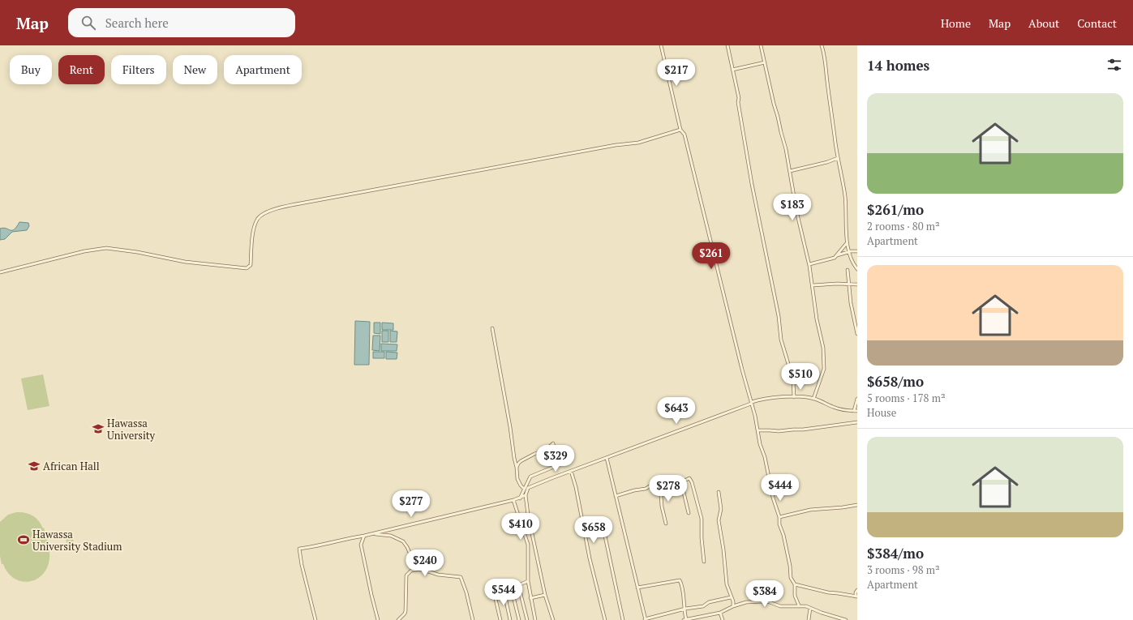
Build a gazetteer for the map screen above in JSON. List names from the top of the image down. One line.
{"places":{"school or university":["Hawassa University","African Hall"],"sports":["Hawassa University Stadium"]},"page":{"header":"Map","search":"Search here","nav":["Home","Map","About","Contact"],"heading":"14 homes","chip":["Buy","Rent","Filters","New","Apartment"],"price":["$217","$183","$261","$510","$643","$329","$444","$278","$277","$410","$658","$240","$544","$384"],"list":[{"name":"$261/mo","note":"2 rooms · 80 m² · Apartment"},{"name":"$658/mo","note":"5 rooms · 178 m² · House"},{"name":"$384/mo","note":"3 rooms · 98 m² · Apartment"}]}}
